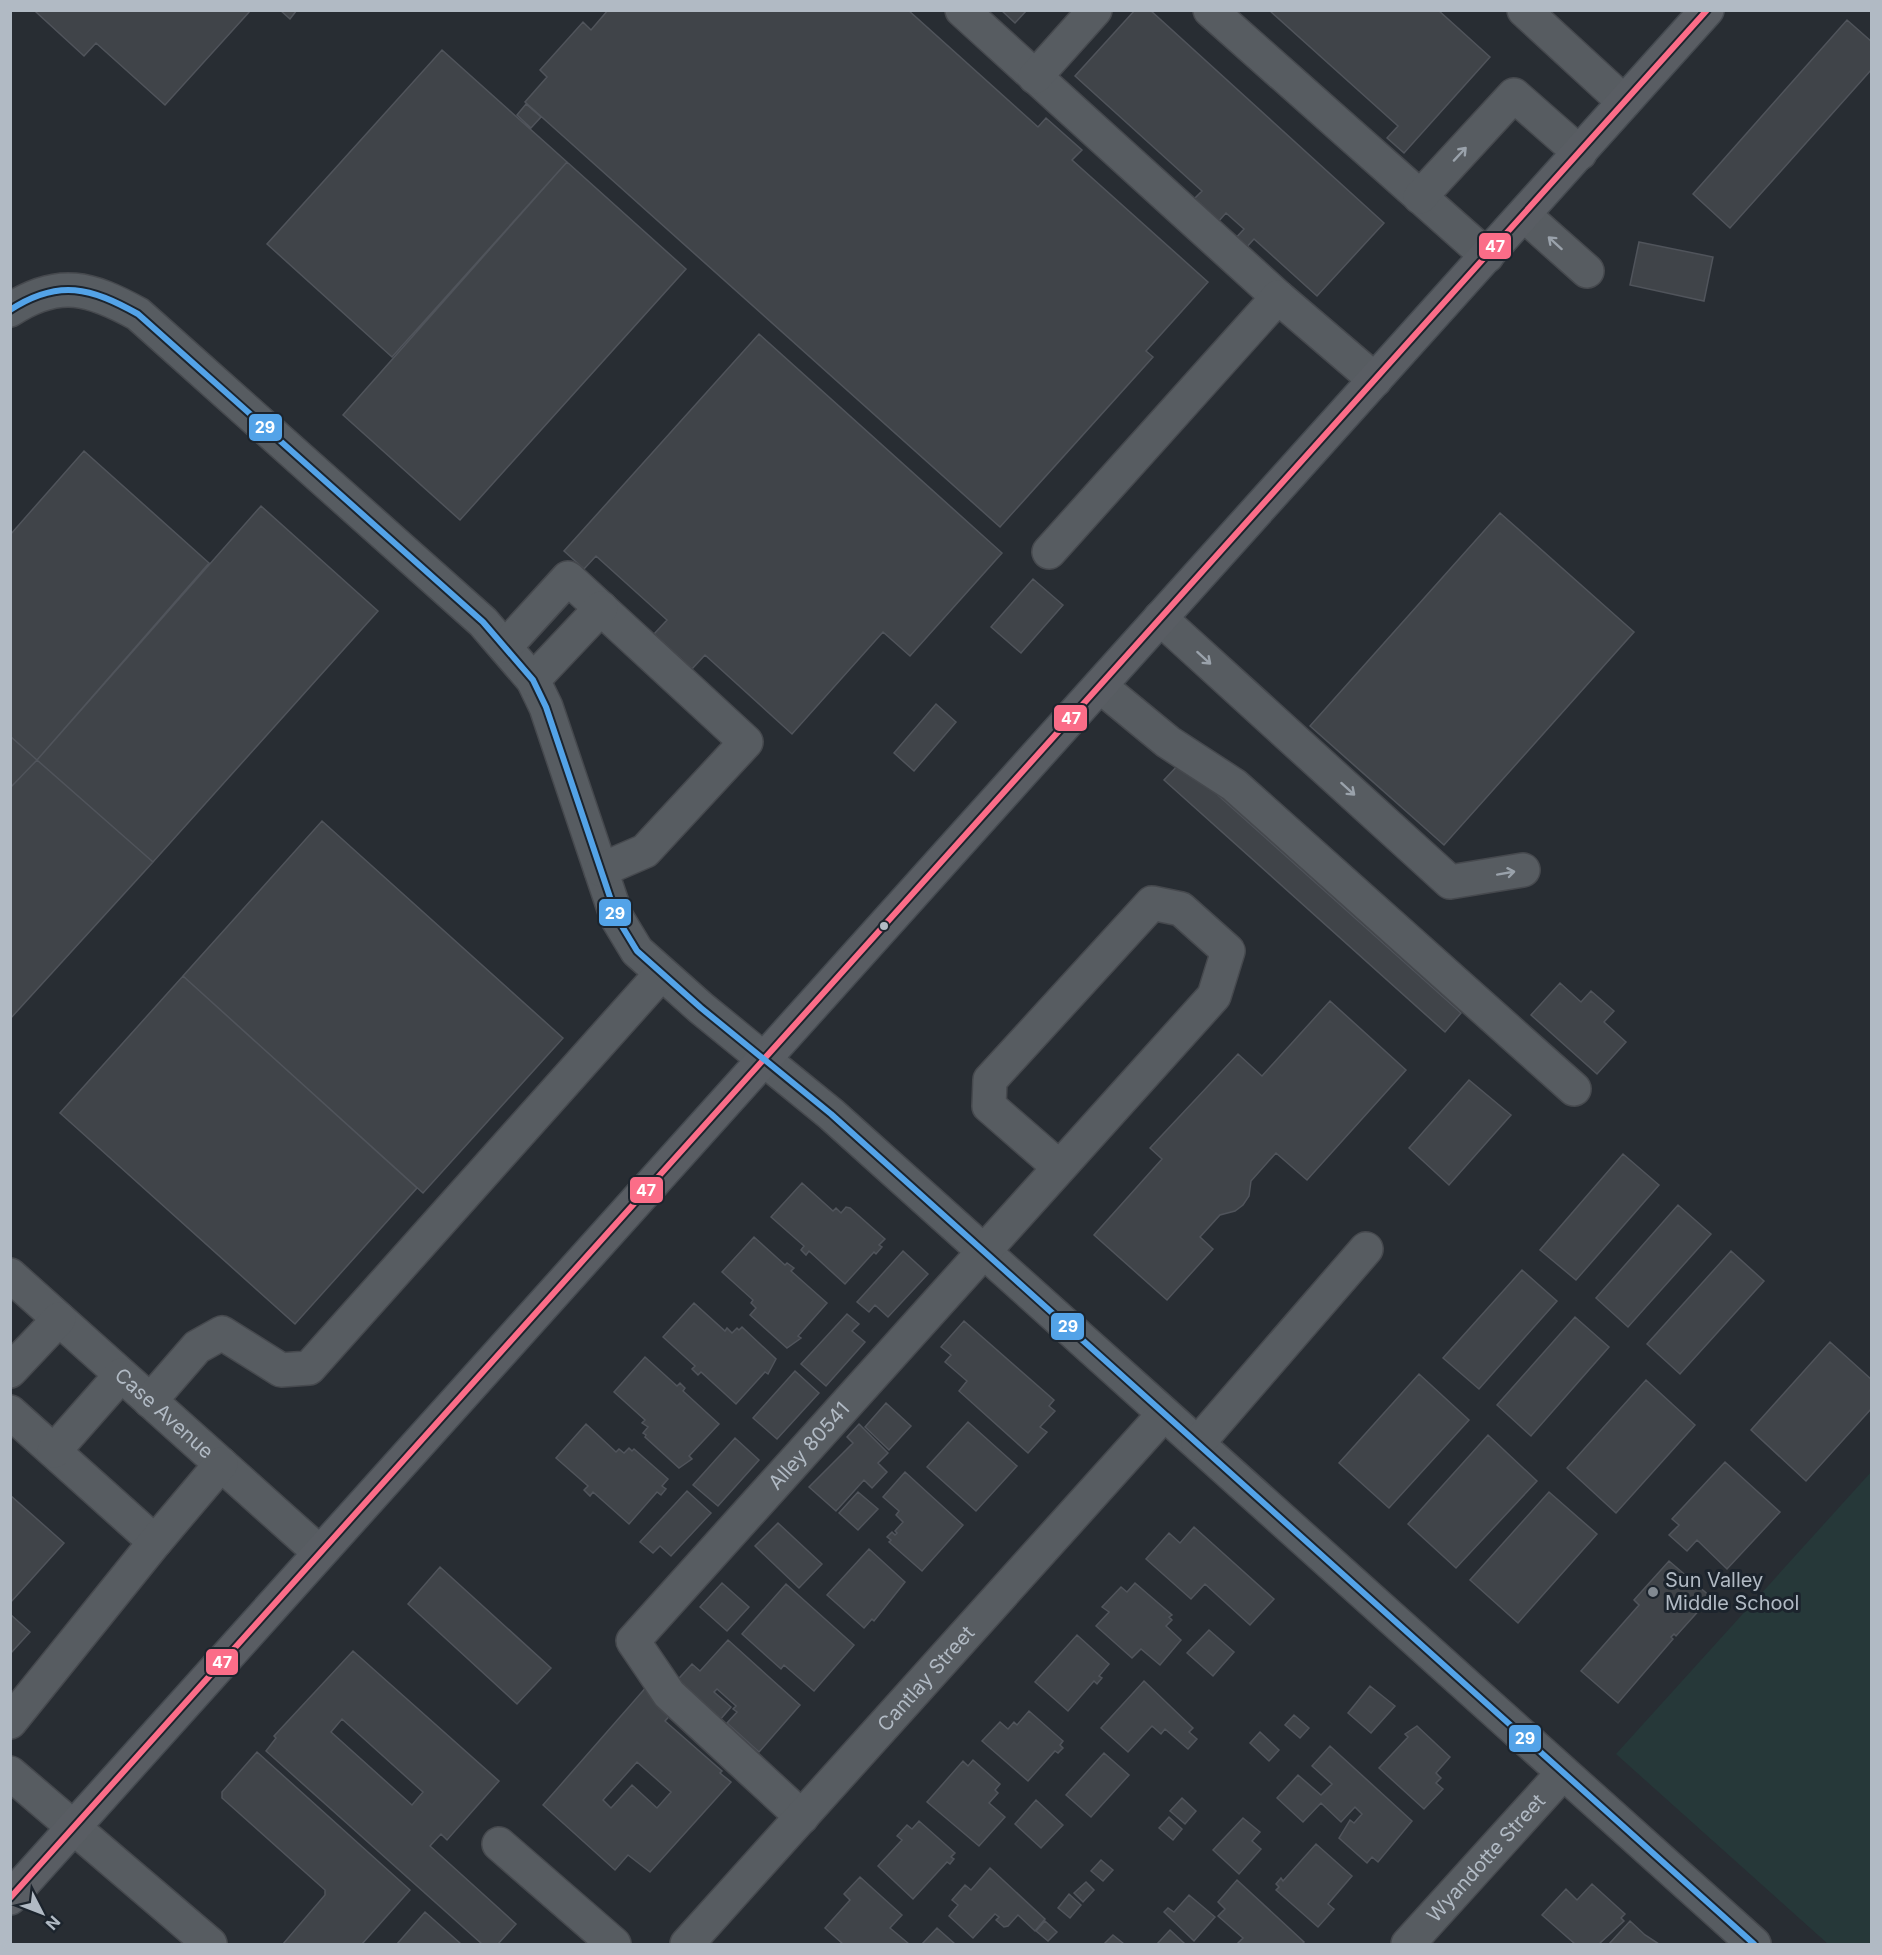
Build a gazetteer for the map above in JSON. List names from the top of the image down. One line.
{"streets":{"street":["Case Avenue","Alley 80541","Cantlay Street","Wyandotte Street"]},"crossings":[["Alley 80541","Cantlay Street"]],"places":["Sun Valley Middle School"],"lines":["transit line 47","transit line 29"],"north":"bottom right"}
